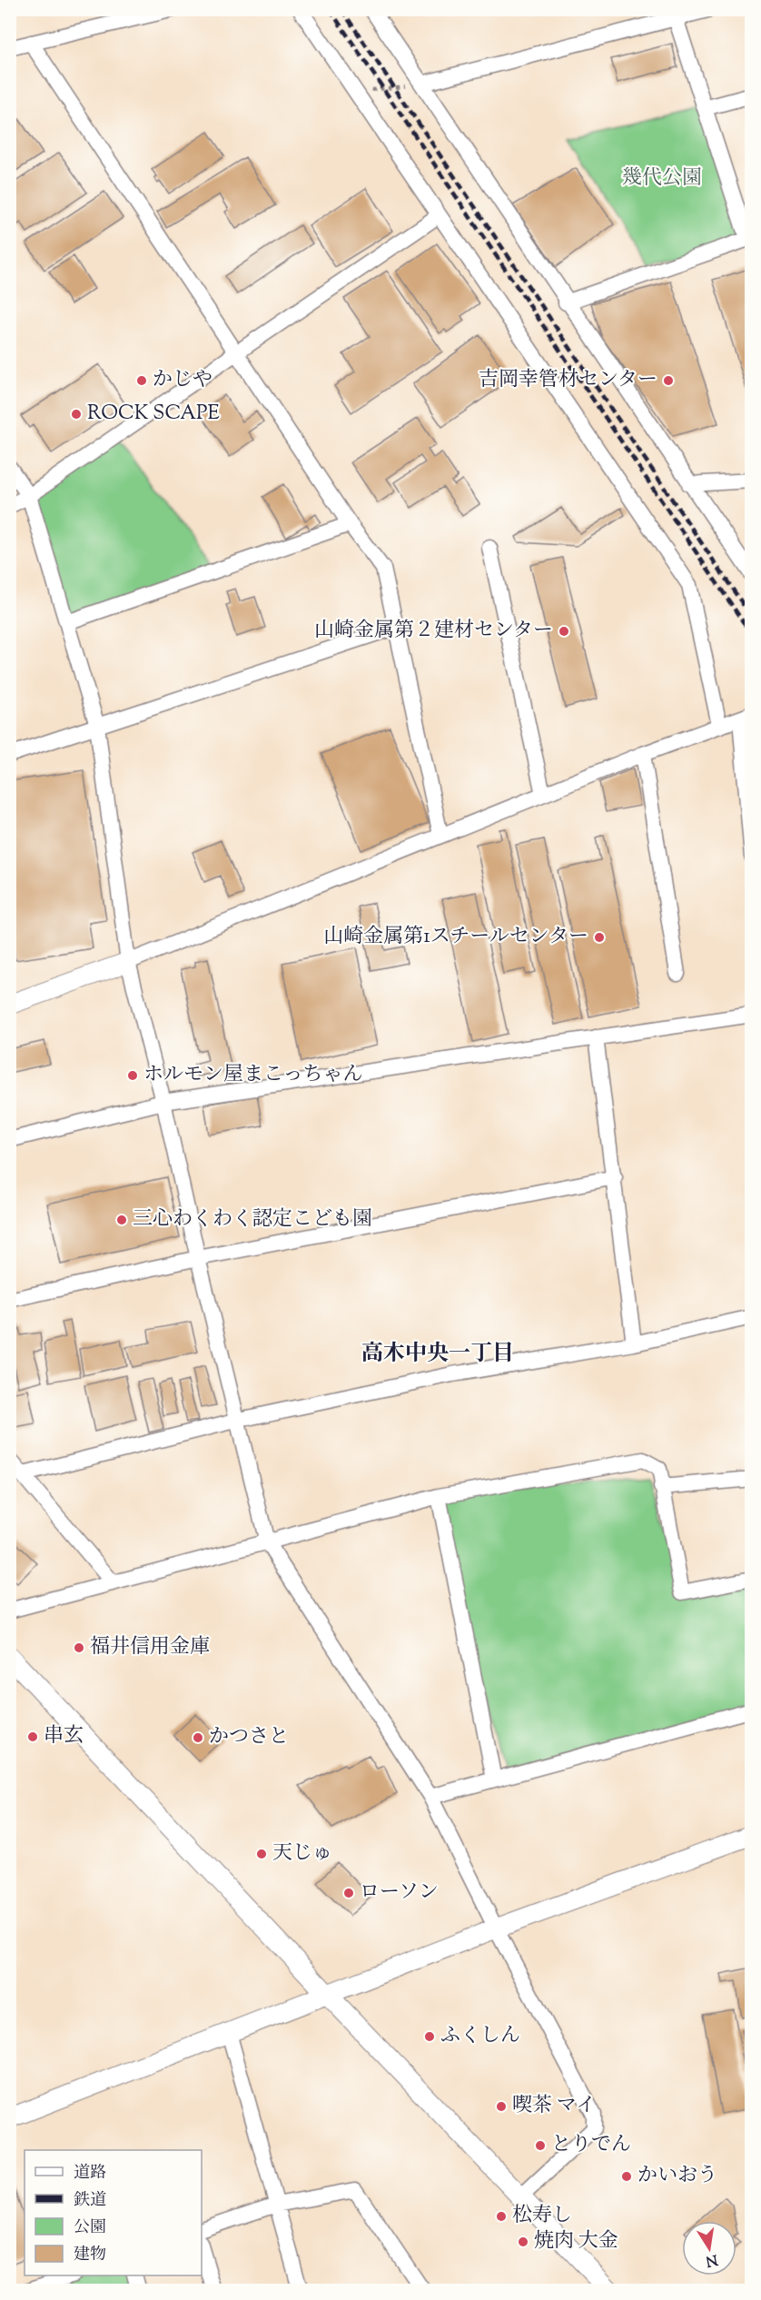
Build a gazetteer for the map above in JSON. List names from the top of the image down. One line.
{"districts":["高木中央一丁目"],"parks":["幾代公園"],"places":["かじや","吉岡幸管材センター","ROCK SCAPE","山崎金属第２建材センター","山崎金属第1スチールセンター","ホルモン屋まこっちゃん","三心わくわく認定こども園","福井信用金庫","串玄","かつさと","天じゅ","ローソン","ふくしん","喫茶 マイ","とりでん","かいおう","松寿し","焼肉 大金"],"legend":["道路","鉄道","公園","建物"],"north":"bottom"}
